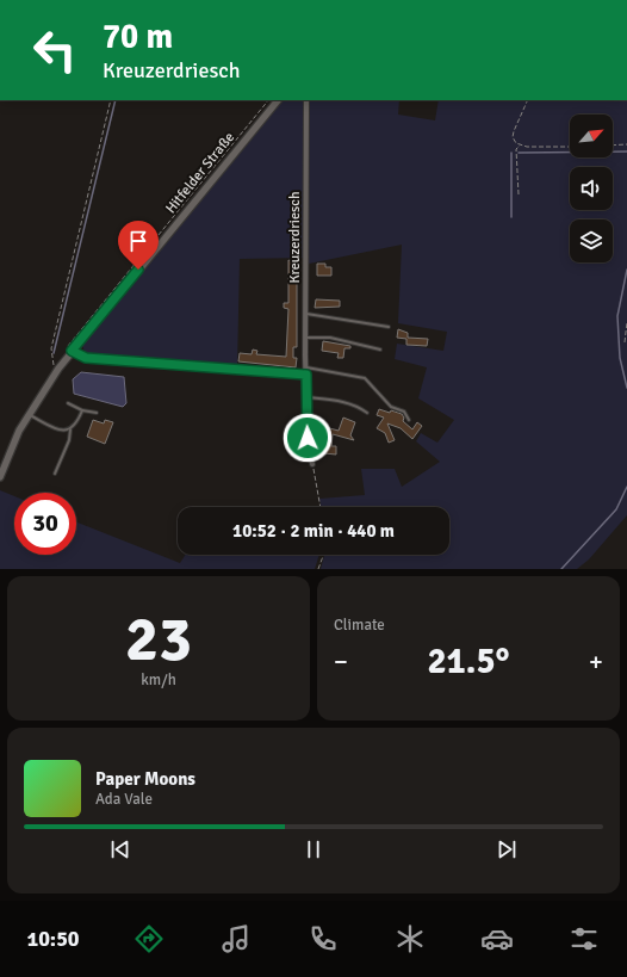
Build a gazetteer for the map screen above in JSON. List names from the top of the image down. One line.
{"streets":{"main road":["Hitfelder Straße"],"street":["Kreuzerdriesch"]},"north":"top right","page":{"turn":["70 m","Kreuzerdriesch"],"limit":"30","trip":"10:52 · 2 min · 440 m","tile":[["23","km/h"],"Climate"],"heat":["−","21.5°","+"],"song":["Paper Moons","Ada Vale"],"tabs":"10:50"}}
